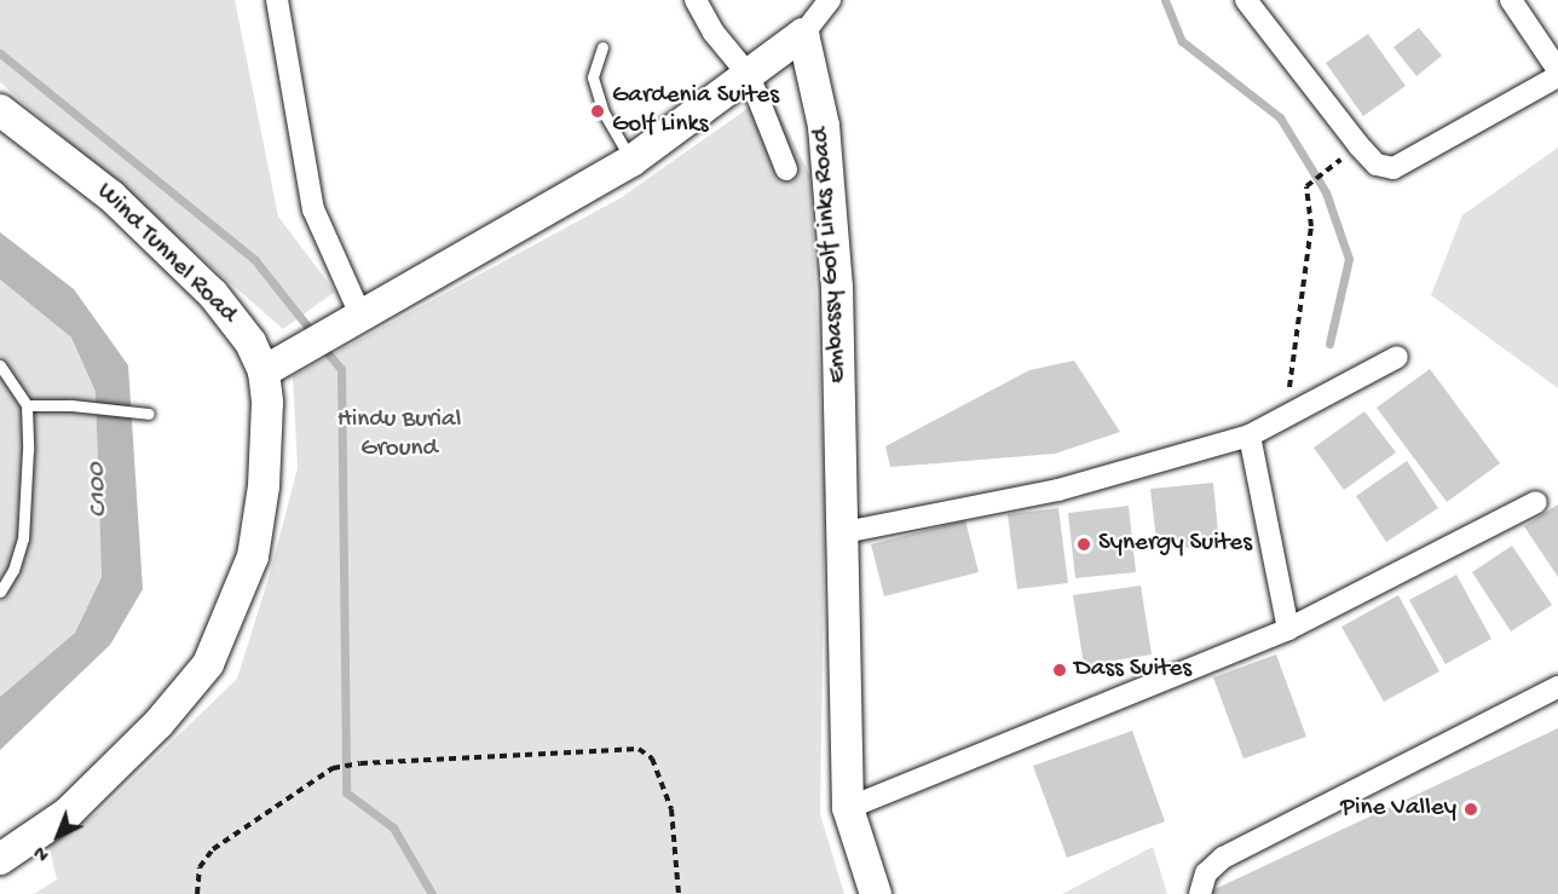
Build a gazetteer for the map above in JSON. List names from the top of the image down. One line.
{"streets":{"street":["Wind Tunnel Road","Embassy Golf Links Road"]},"water":["C100"],"parks":["Hindu Burial Ground"],"places":["Gardenia Suites Golf Links","Synergy Suites","Dass Suites","Pine Valley"],"north":"bottom left"}
